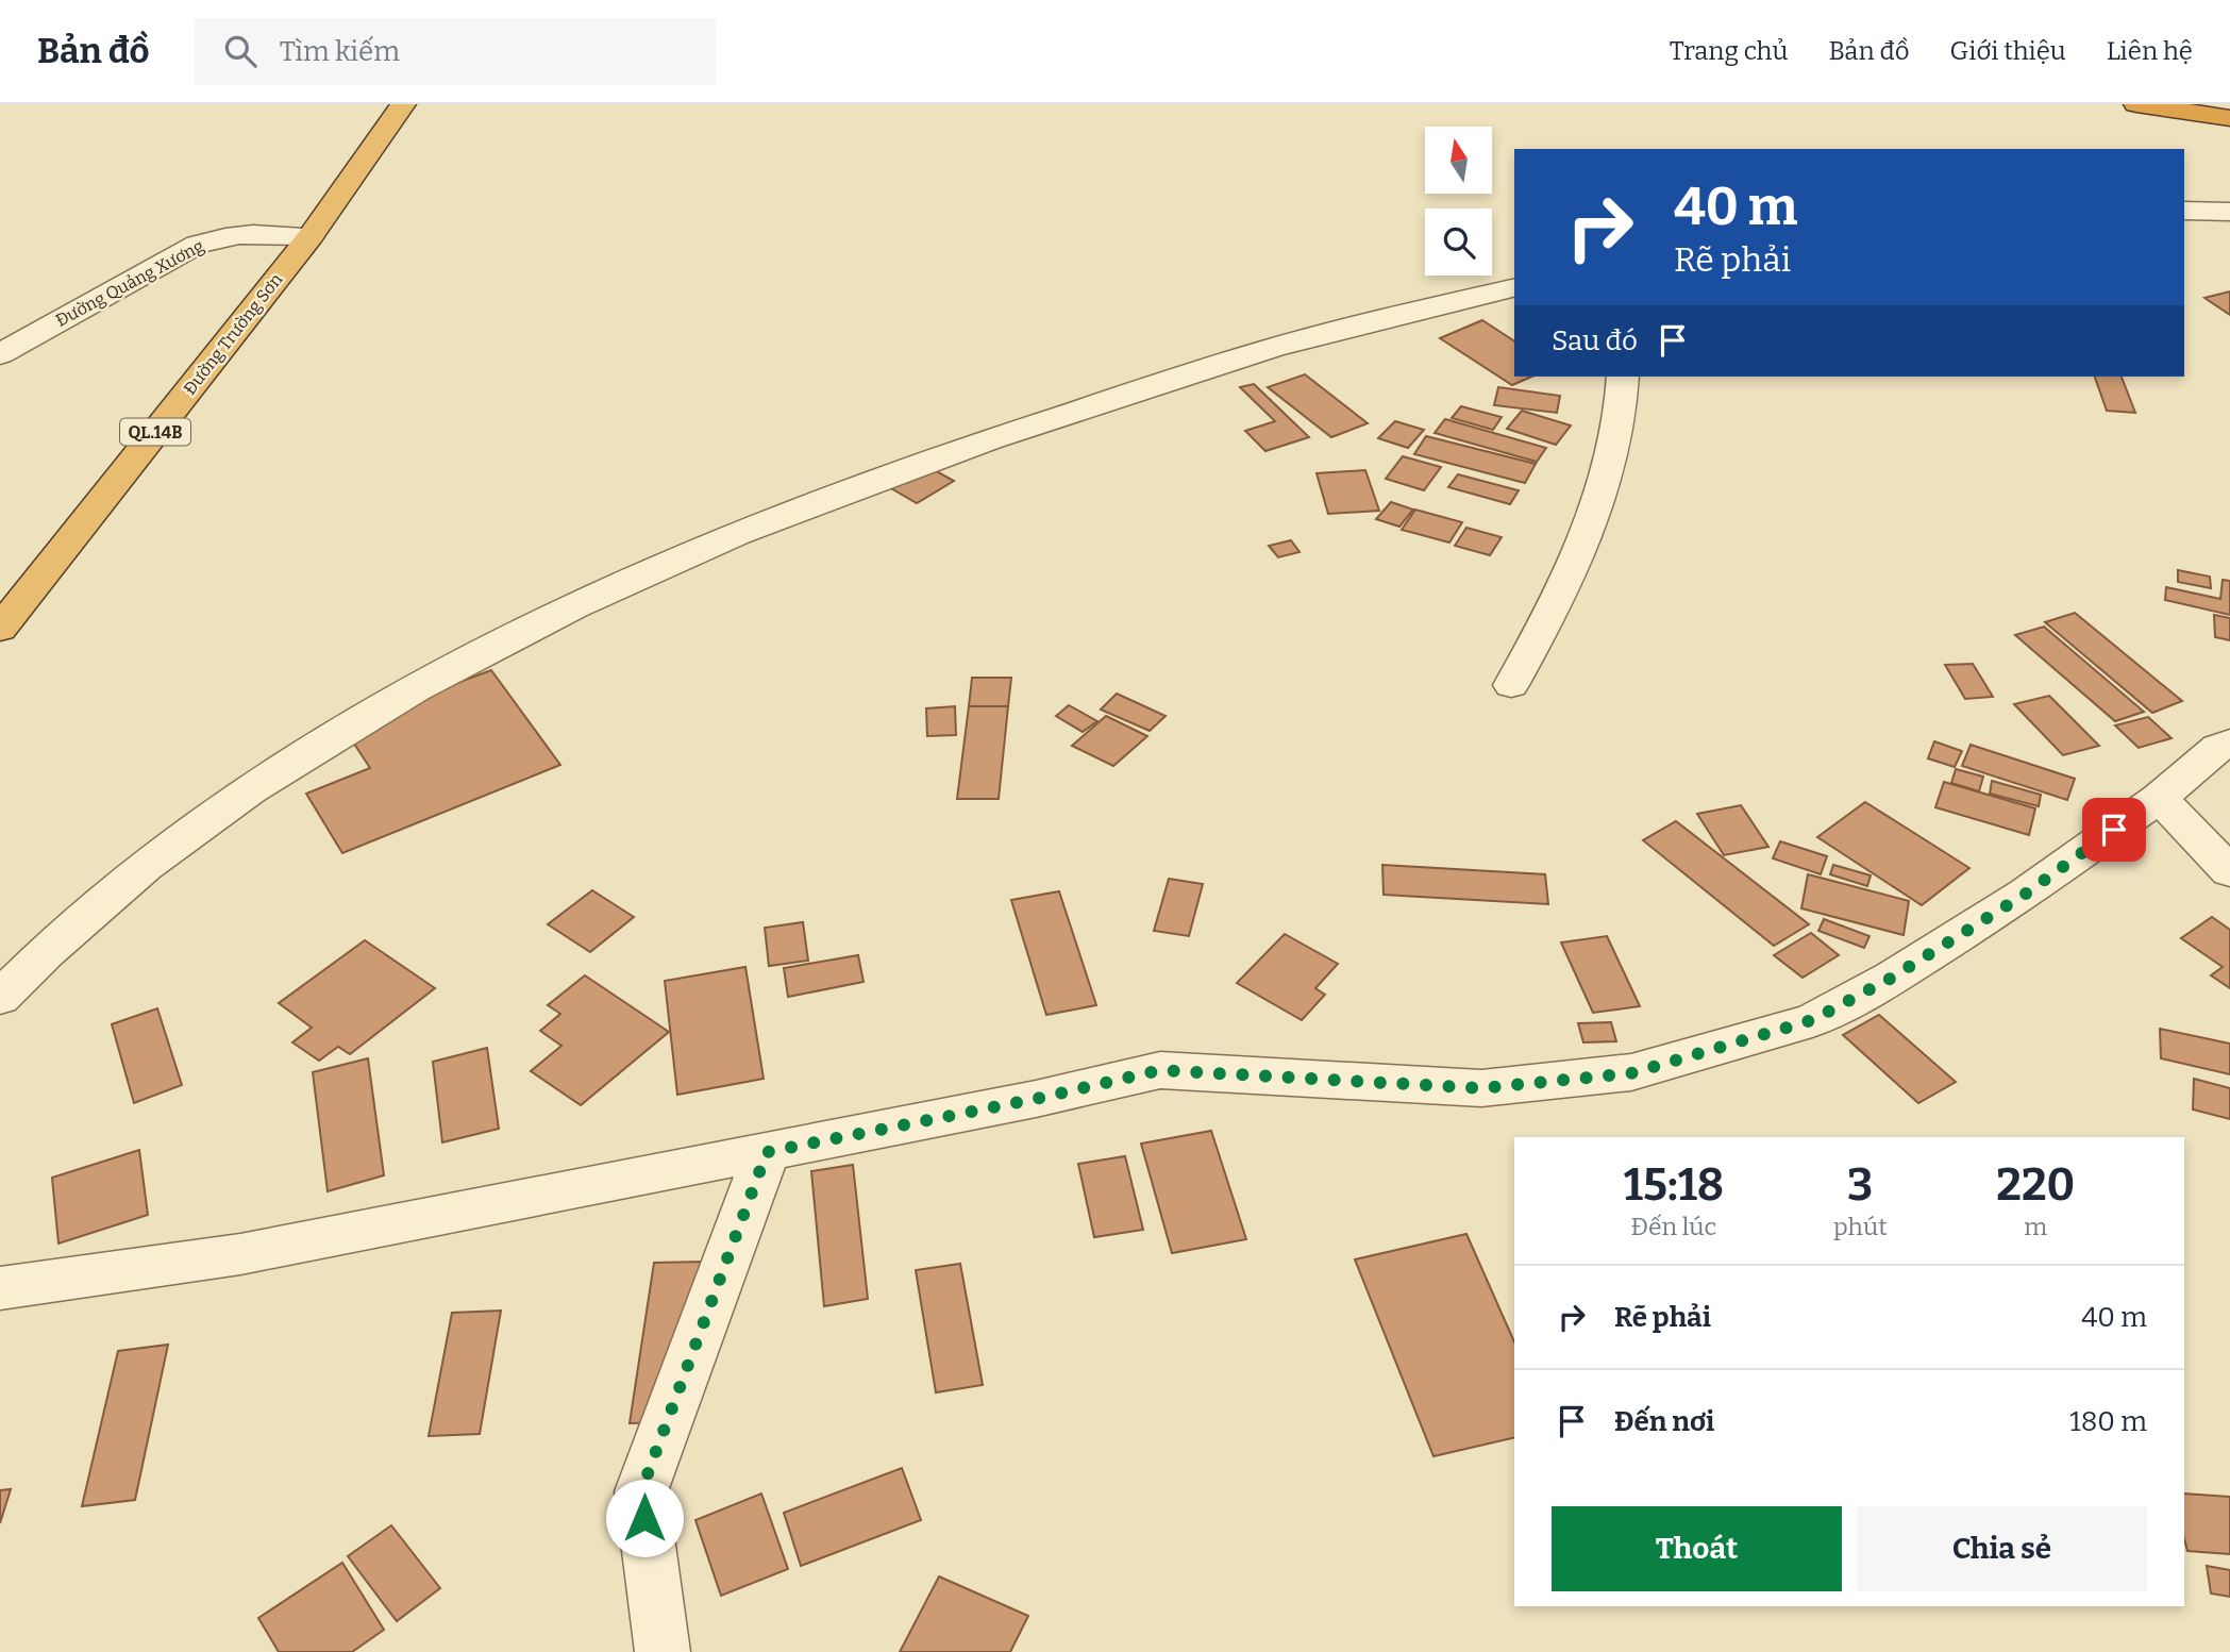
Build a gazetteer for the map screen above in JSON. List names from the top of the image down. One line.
{"streets":{"highway":["Đường Trường Sơn","QL.14B"],"street":["Đường Quảng Xương"]},"crossings":[["Đường Quảng Xương","Đường Trường Sơn"]],"north":"top","page":{"header":"Bản đồ","search":"Tìm kiếm","nav":["Trang chủ","Bản đồ","Giới thiệu","Liên hệ"],"turn":["40 m","Rẽ phải"],"then":"Sau đó","eta":["15:18","Đến lúc","3","phút","220","m"],"list":[{"name":"Rẽ phải","value":"40 m"},{"name":"Đến nơi","value":"180 m"}],"buttons":["Thoát","Chia sẻ"]}}
